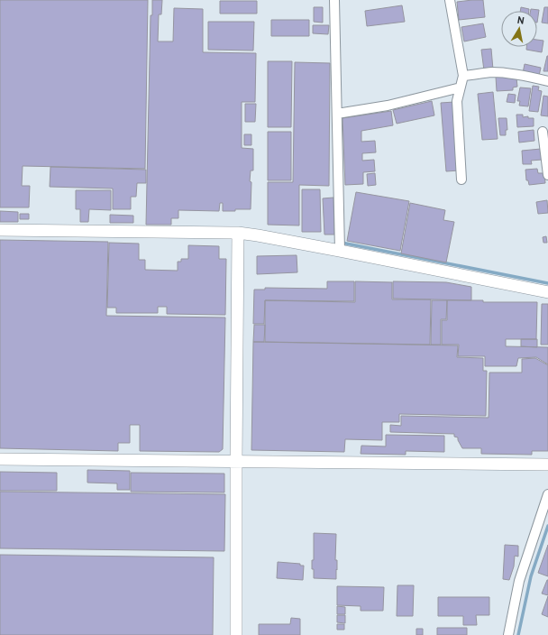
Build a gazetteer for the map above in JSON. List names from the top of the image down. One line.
{"north":"top"}
